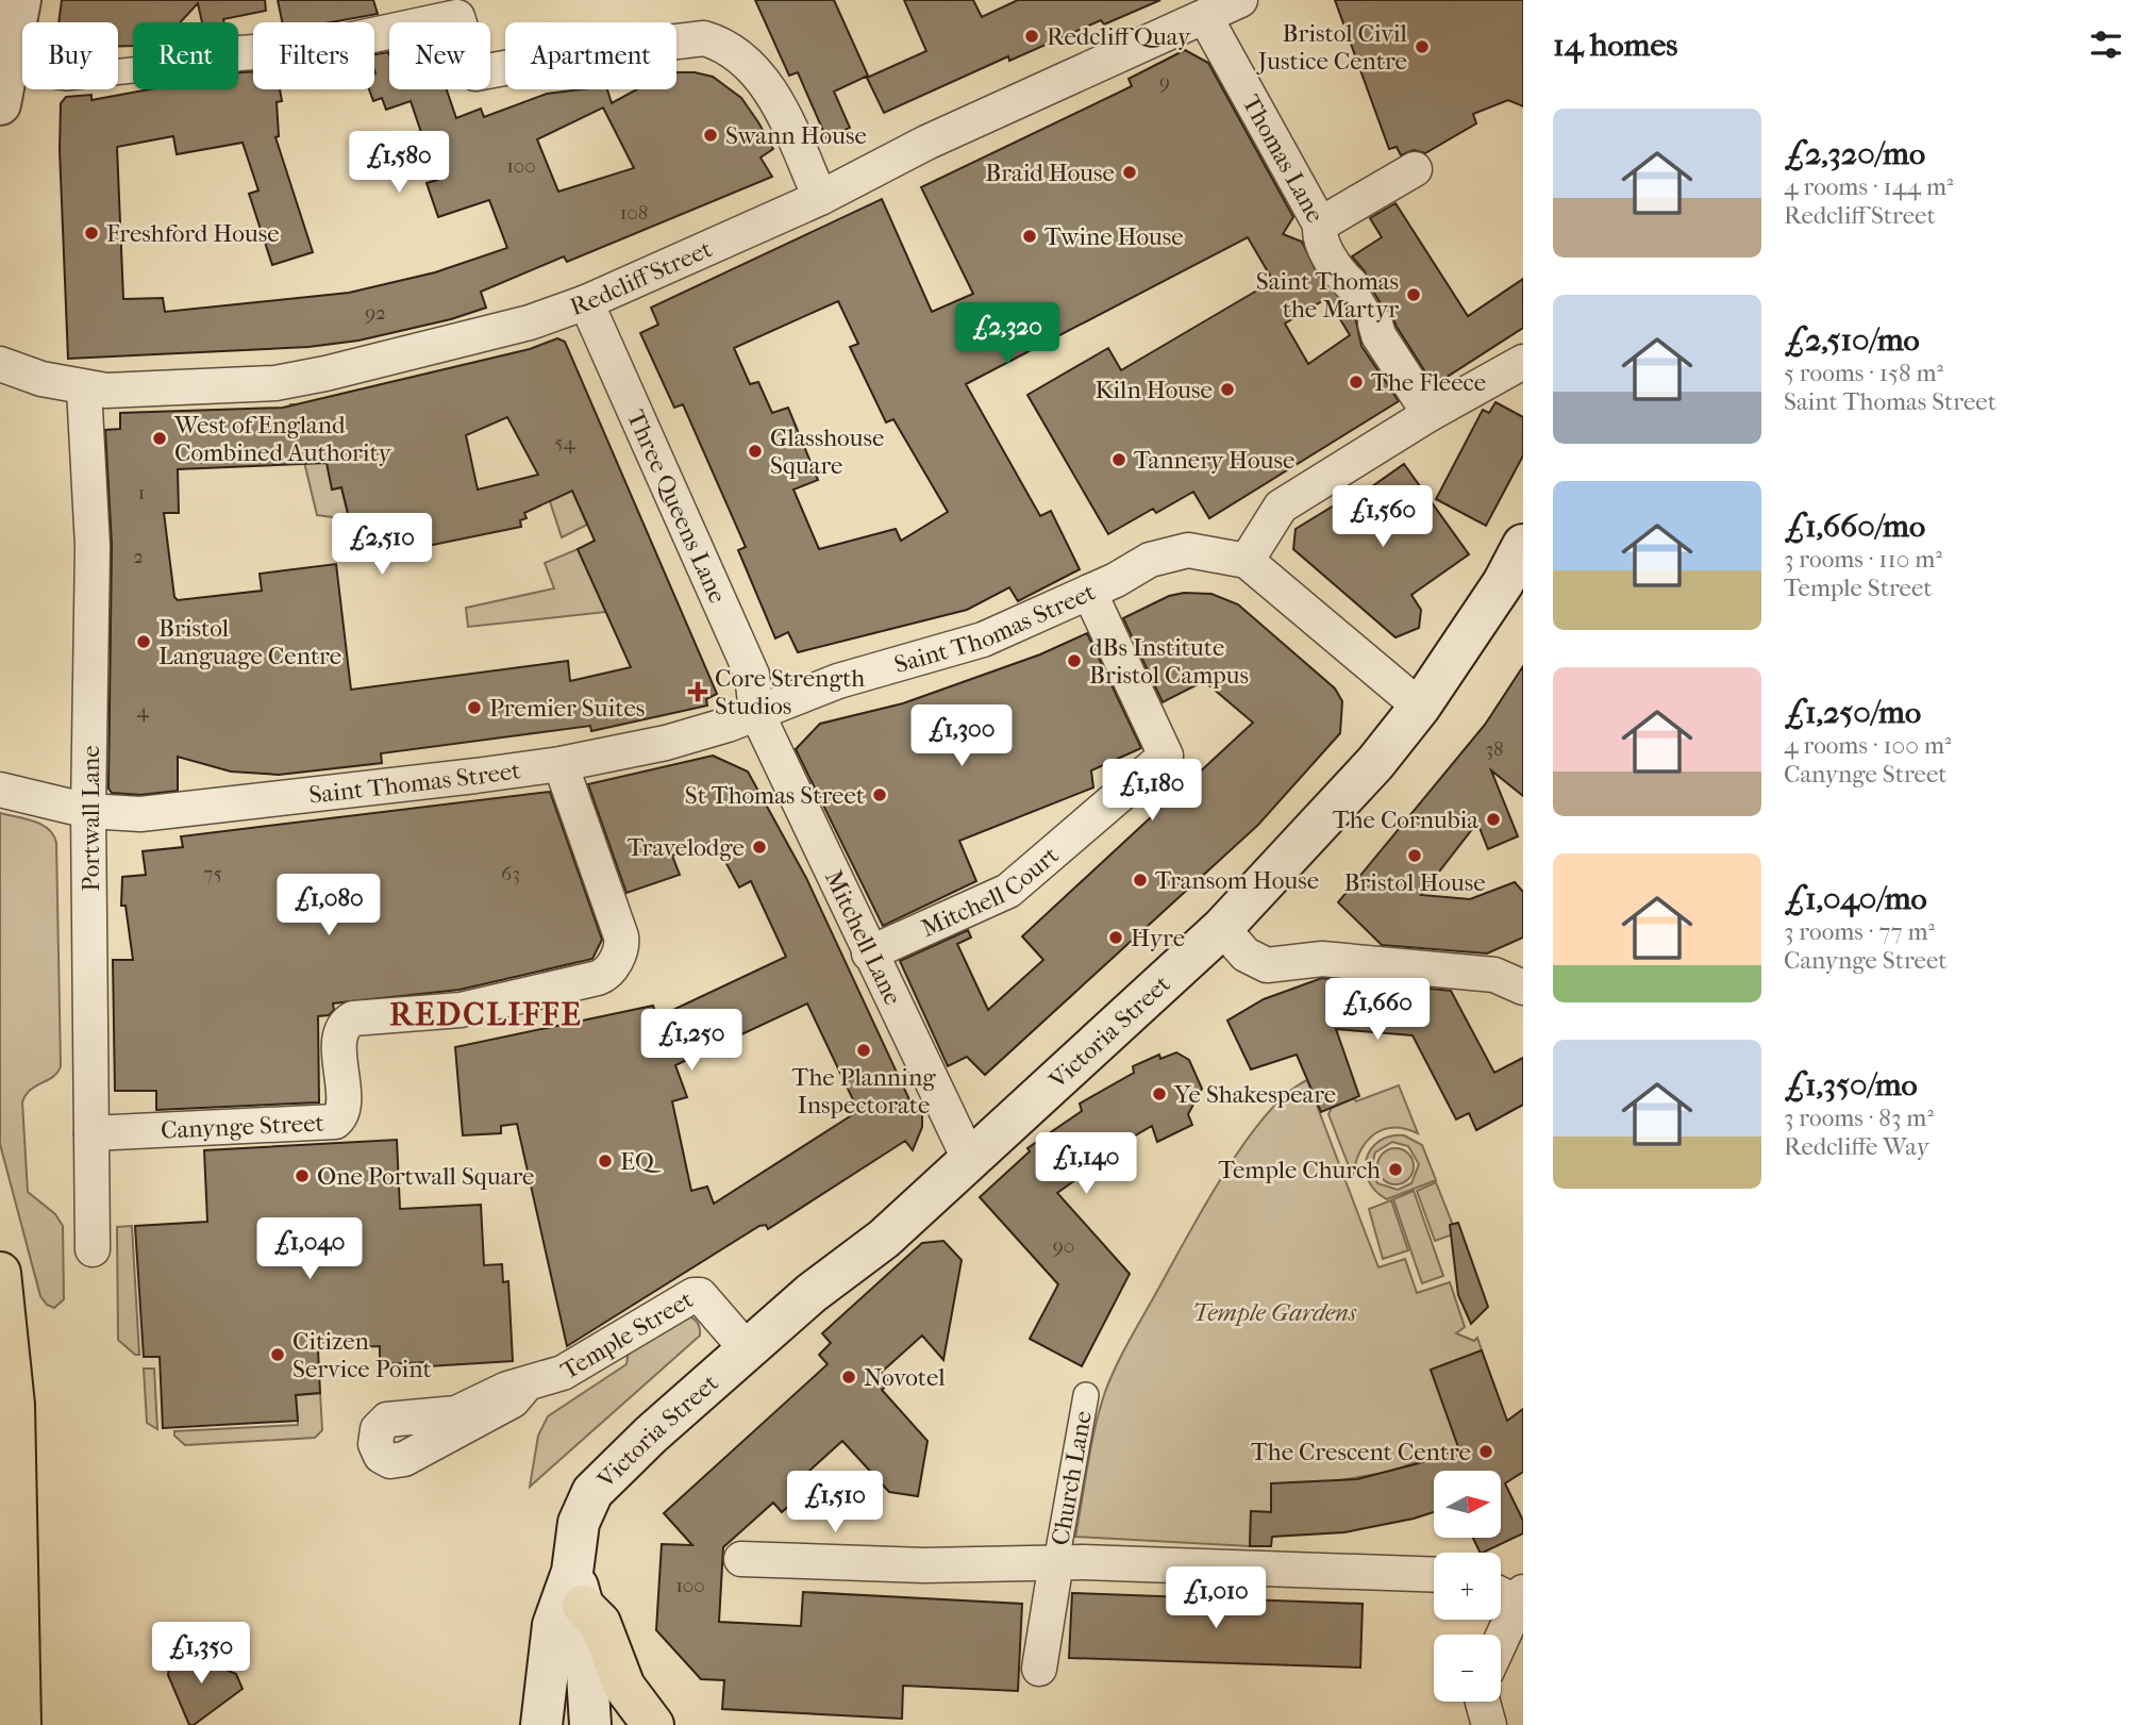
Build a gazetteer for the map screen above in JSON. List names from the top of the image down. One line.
{"streets":{"main road":["Victoria Street"],"street":["Thomas Lane","Redcliff Street","Three Queens Lane","Saint Thomas Street","Portwall Lane","Mitchell Court","Mitchell Lane","Canynge Street","Temple Street","Church Lane"]},"crossings":[["Thomas Lane","Redcliff Street"],["Redcliff Street","Three Queens Lane"],["Redcliff Street","Portwall Lane"],["Three Queens Lane","Saint Thomas Street"],["Three Queens Lane","Mitchell Lane"],["Saint Thomas Street","Portwall Lane"],["Saint Thomas Street","Mitchell Court"],["Saint Thomas Street","Mitchell Lane"],["Saint Thomas Street","Canynge Street"],["Portwall Lane","Canynge Street"],["Mitchell Court","Mitchell Lane"],["Mitchell Lane","Victoria Street"],["Victoria Street","Temple Street"]],"districts":["REDCLIFFE"],"parks":["Temple Gardens"],"places":{"other":["Redcliff Quay","Bristol Civil Justice Centre","Swann House","Braid House","Freshford House","Twine House","Saint Thomas the Martyr","The Fleece","Kiln House","West of England Combined Authority","Glasshouse Square","Tannery House","Bristol Language Centre","dBs Institute Bristol Campus","Premier Suites","St Thomas Street","The Cornubia","Travelodge","Bristol House","Transom House","Hyre","The Planning Inspectorate","Ye Shakespeare","EQ","Temple Church","One Portwall Square","Citizen Service Point","Novotel","The Crescent Centre"],"health":["Core Strength Studios"]},"house_numbers":["9","100","108","92","54","1","2","4","38","75","63","90","100"],"north":"right","page":{"heading":"14 homes","chip":["Buy","Rent","Filters","New","Apartment"],"list":[{"name":"£2,320/mo","note":"4 rooms · 144 m² · Redcliff Street"},{"name":"£2,510/mo","note":"5 rooms · 158 m² · Saint Thomas Street"},{"name":"£1,660/mo","note":"3 rooms · 110 m² · Temple Street"},{"name":"£1,250/mo","note":"4 rooms · 100 m² · Canynge Street"},{"name":"£1,040/mo","note":"3 rooms · 77 m² · Canynge Street"},{"name":"£1,350/mo","note":"3 rooms · 83 m² · Redcliffe Way"}],"price":["£1,580","£2,320","£1,560","£2,510","£1,300","£1,180","£1,080","£1,660","£1,250","£1,140","£1,040","£1,510","£1,010","£1,350"],"map_buttons":["+","−"]}}
